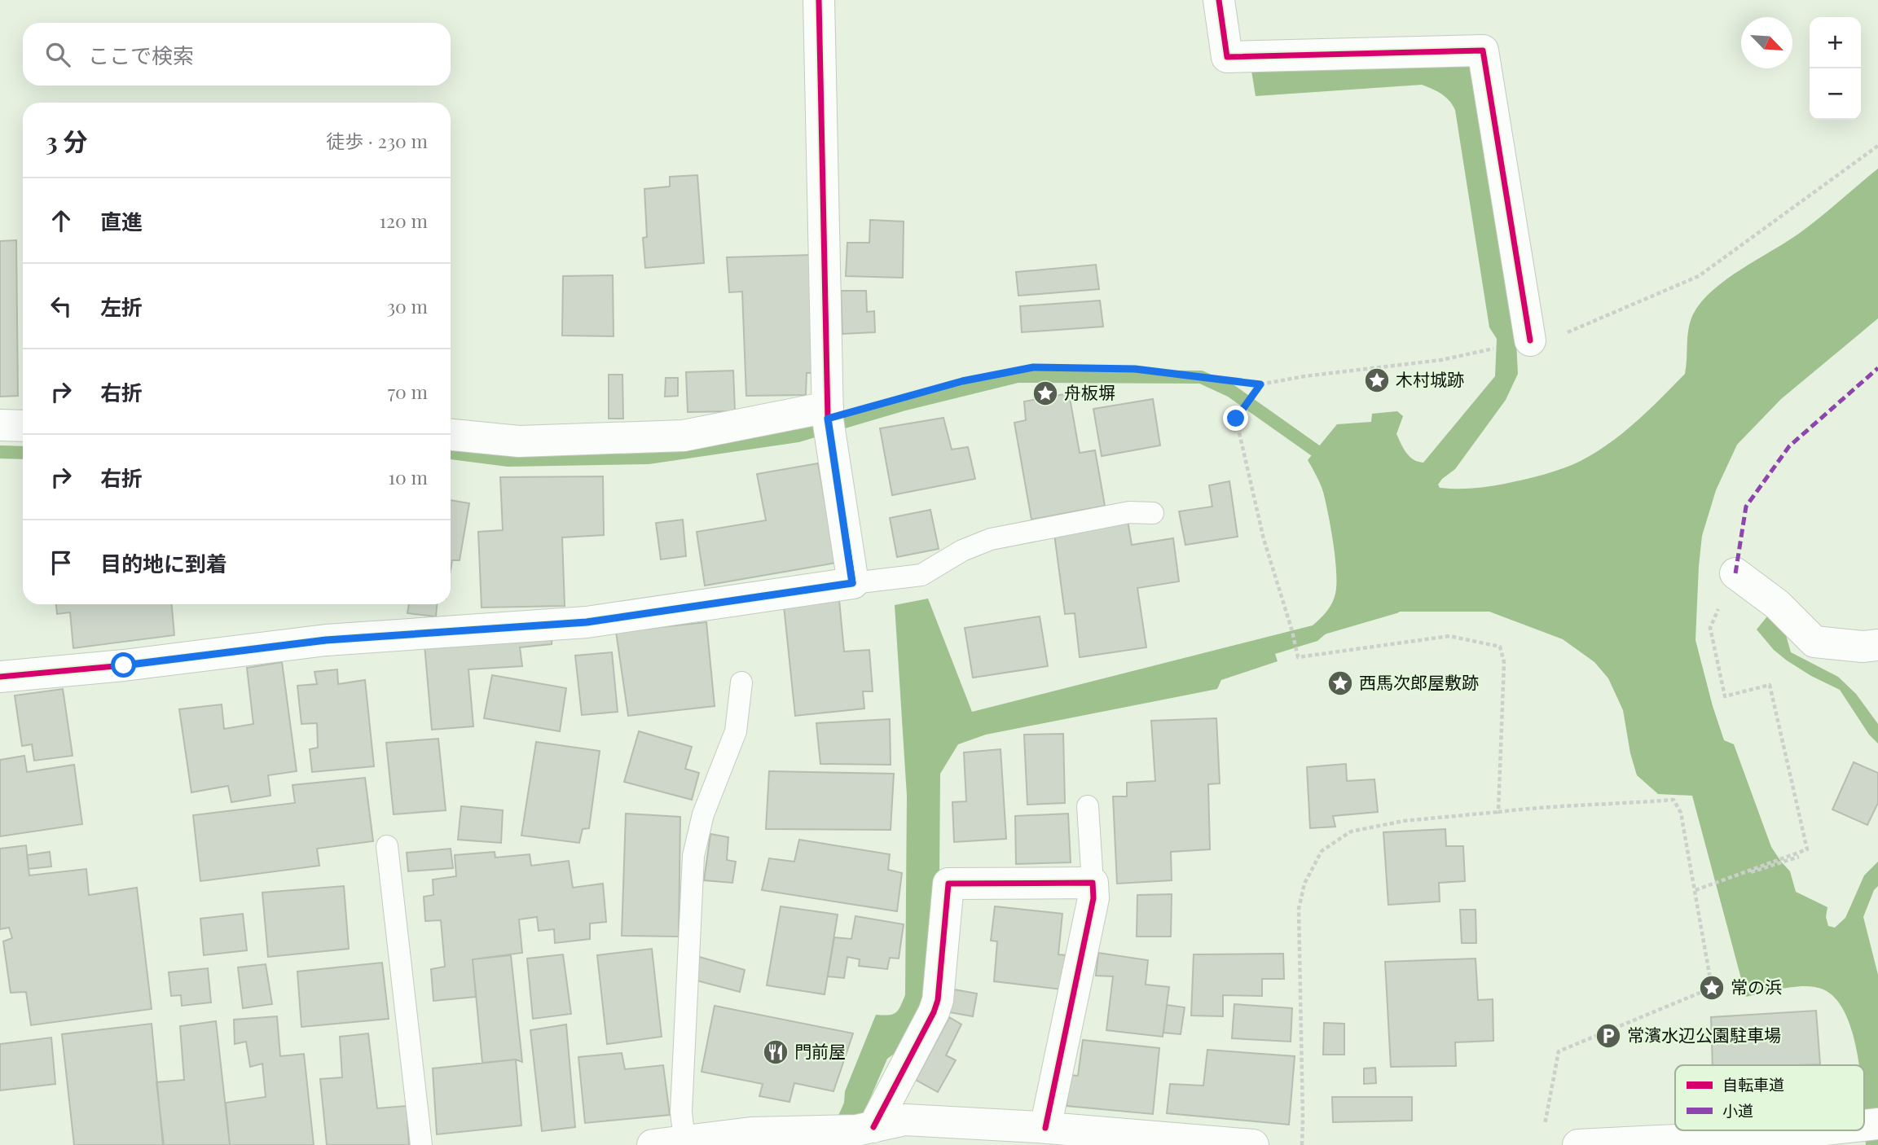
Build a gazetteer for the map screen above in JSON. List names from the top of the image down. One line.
{"places":{"place":["木村城跡","舟板塀","西馬次郎屋敷跡","常の浜"],"parking":["常濱水辺公園駐車場"],"restaurant":["門前屋"]},"legend":["自転車道","小道"],"north":"bottom right","page":{"map_buttons":["+","−"],"search":"ここで検索","heading":["3 分","徒歩 · 230 m"],"list":[["直進","120 m"],["左折","30 m"],["右折","70 m"],["右折","10 m"],"目的地に到着"]}}
